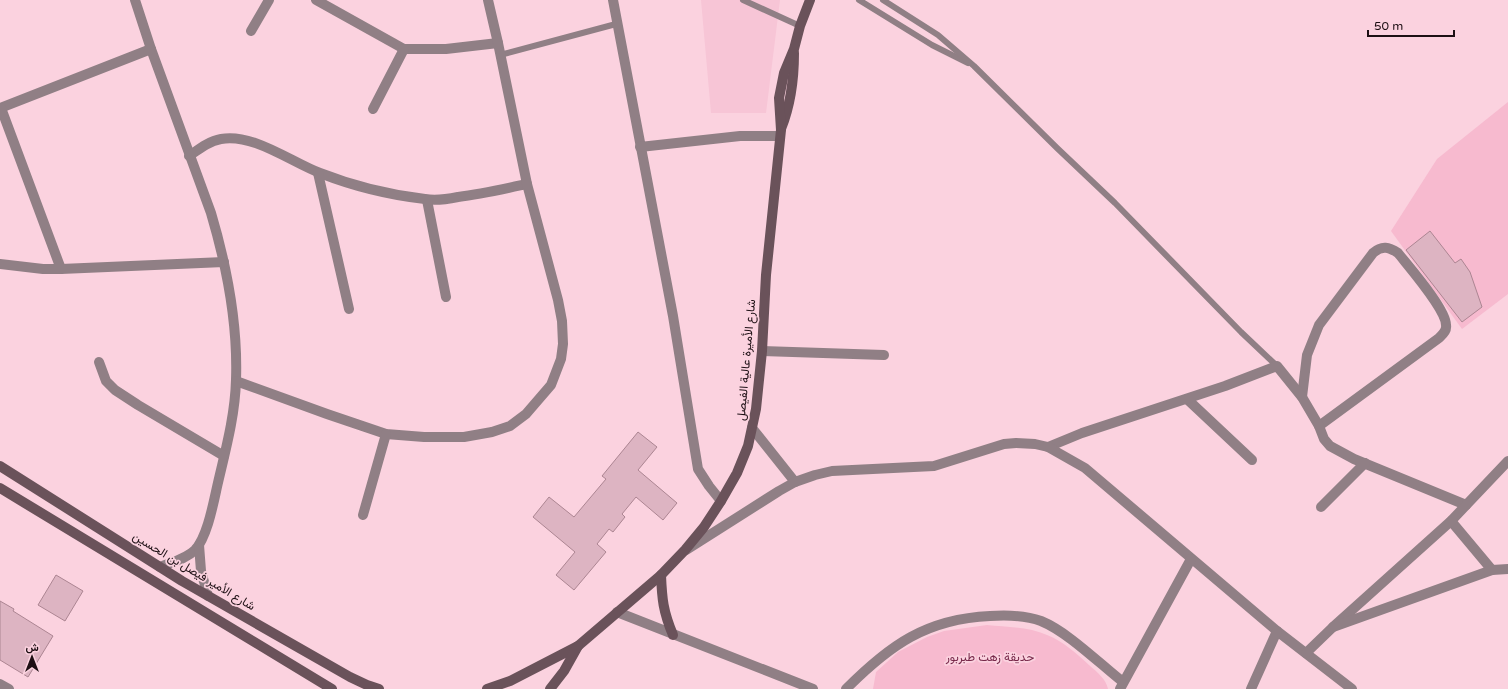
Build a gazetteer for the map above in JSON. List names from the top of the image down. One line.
{"streets":{"street":["شارع الأميرة عالية الفيصل","شارع الأمير فيصل بن الحسين"]},"parks":["حديقة زهت طبربور"],"scale_bar":"50 m","north":"top"}
